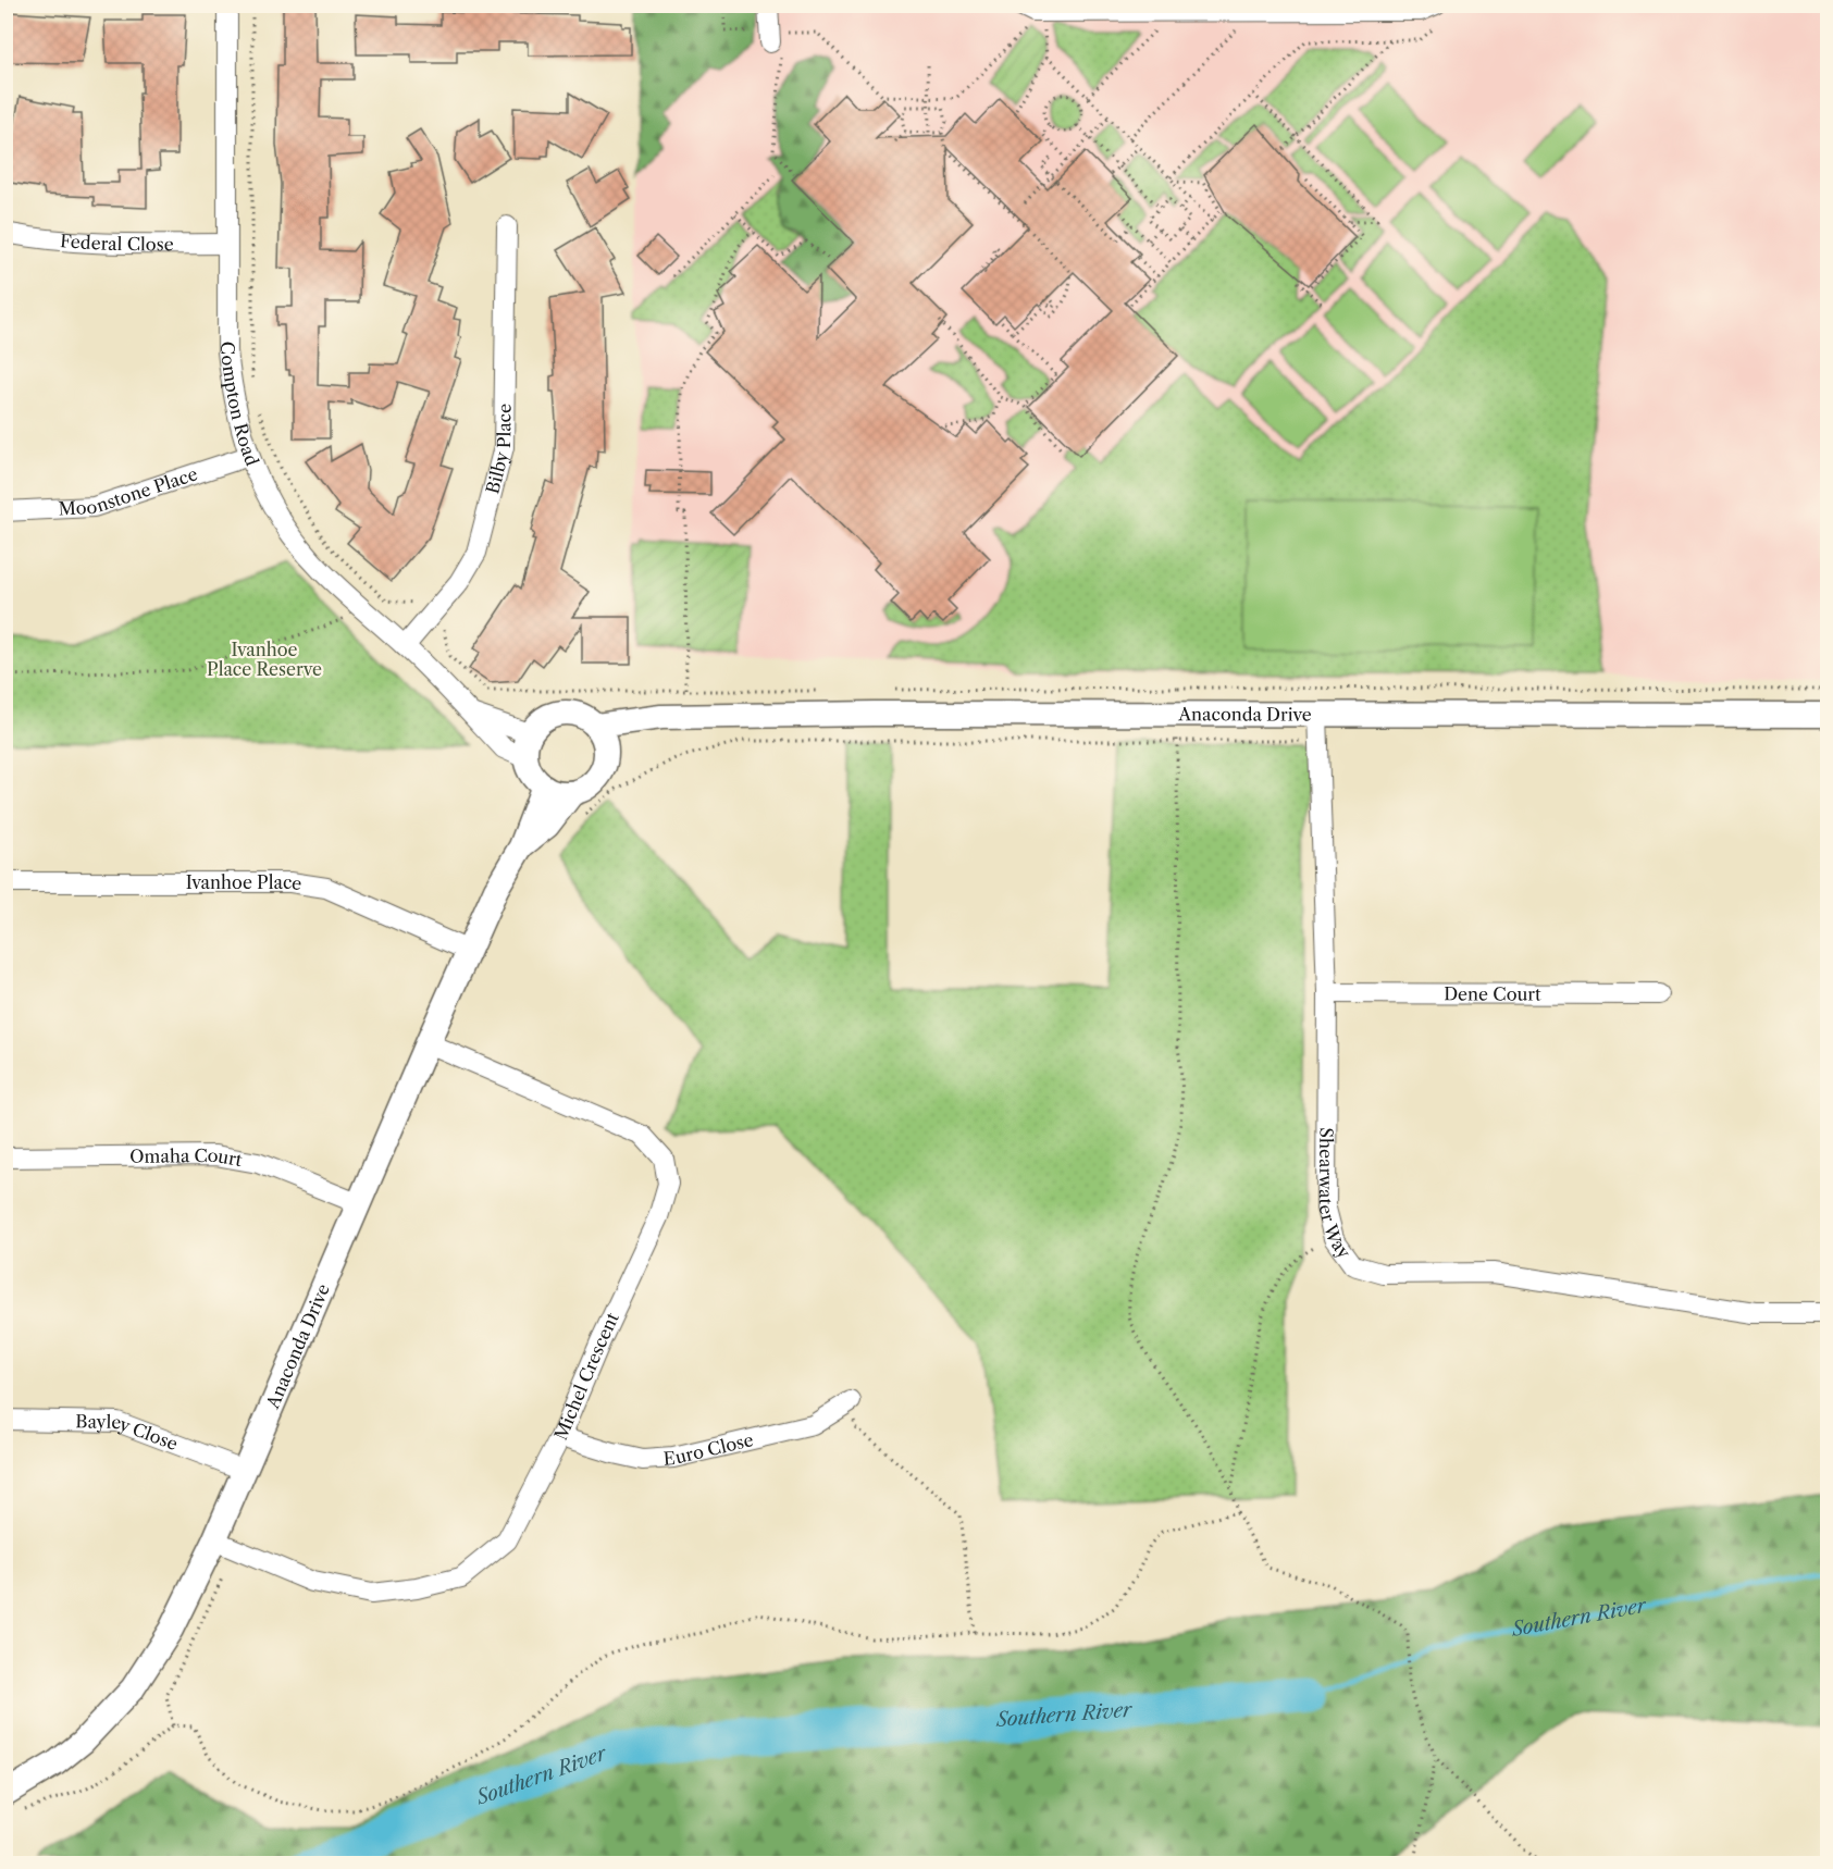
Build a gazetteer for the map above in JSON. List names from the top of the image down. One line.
{"streets":{"main road":["Anaconda Drive"],"street":["Federal Close","Compton Road","Bilby Place","Moonstone Place","Ivanhoe Place","Dene Court","Omaha Court","Shearwater Way","Michel Crescent","Bayley Close","Euro Close"]},"crossings":[["Federal Close","Compton Road"],["Compton Road","Bilby Place"],["Compton Road","Moonstone Place"],["Compton Road","Anaconda Drive"],["Anaconda Drive","Ivanhoe Place"],["Anaconda Drive","Omaha Court"],["Anaconda Drive","Shearwater Way"],["Anaconda Drive","Michel Crescent"],["Anaconda Drive","Bayley Close"],["Dene Court","Shearwater Way"],["Michel Crescent","Euro Close"]],"water":["Southern River"],"parks":["Ivanhoe Place Reserve"]}
